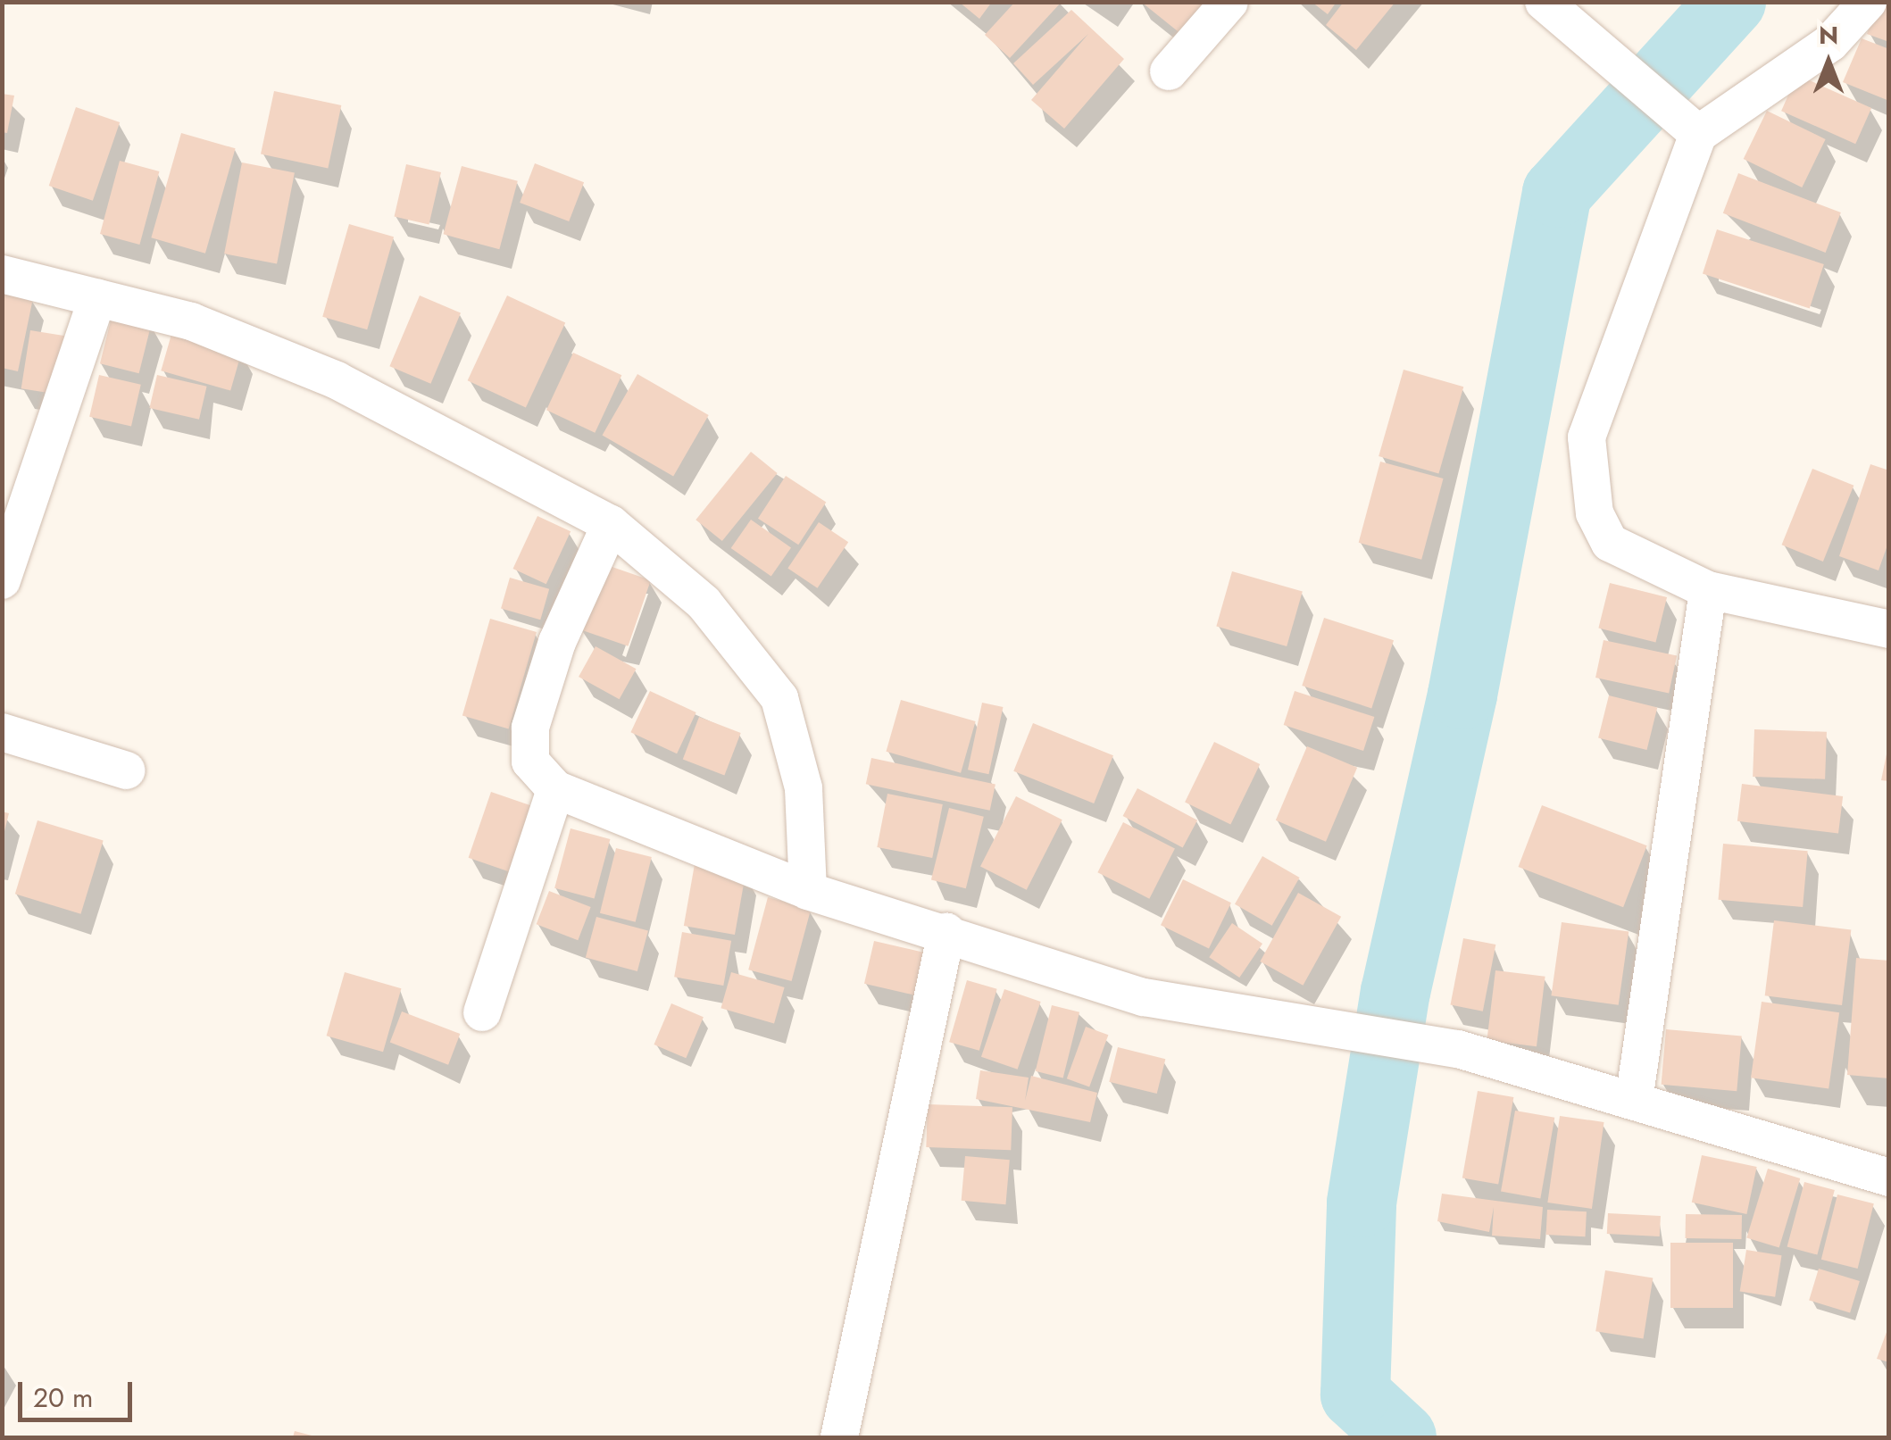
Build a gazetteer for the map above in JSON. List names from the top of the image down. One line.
{"scale_bar":"20 m","north":"top"}
